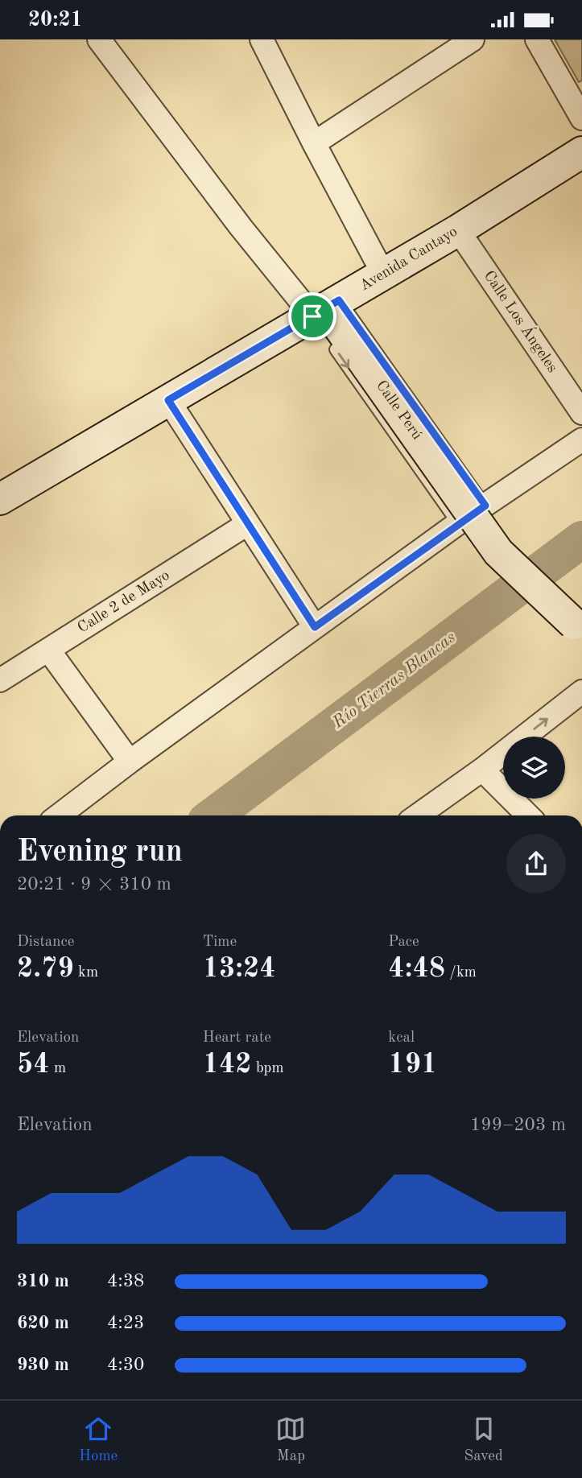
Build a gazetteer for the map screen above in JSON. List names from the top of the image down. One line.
{"streets":{"street":["Avenida Cantayo","Calle Los Ángeles","Calle 2 de Mayo"],"lane":["Calle Perú"]},"crossings":[["Avenida Cantayo","Calle Los Ángeles"]],"water":["Río Tierras Blancas"],"page":{"status":"20:21","heading":["Evening run","20:21 · 9 × 310 m"],"stats":[["Distance","2.79 km"],["Time","13:24"],["Pace","4:48 /km"],["Elevation","54 m"],["Heart rate","142 bpm"],["kcal","191"]],"chart":["Elevation","199–203 m"],"list":[{"name":"310 m","note":"4:38"},{"name":"620 m","note":"4:23"},{"name":"930 m","note":"4:30"}],"tabs":["Home","Map","Saved"]}}
